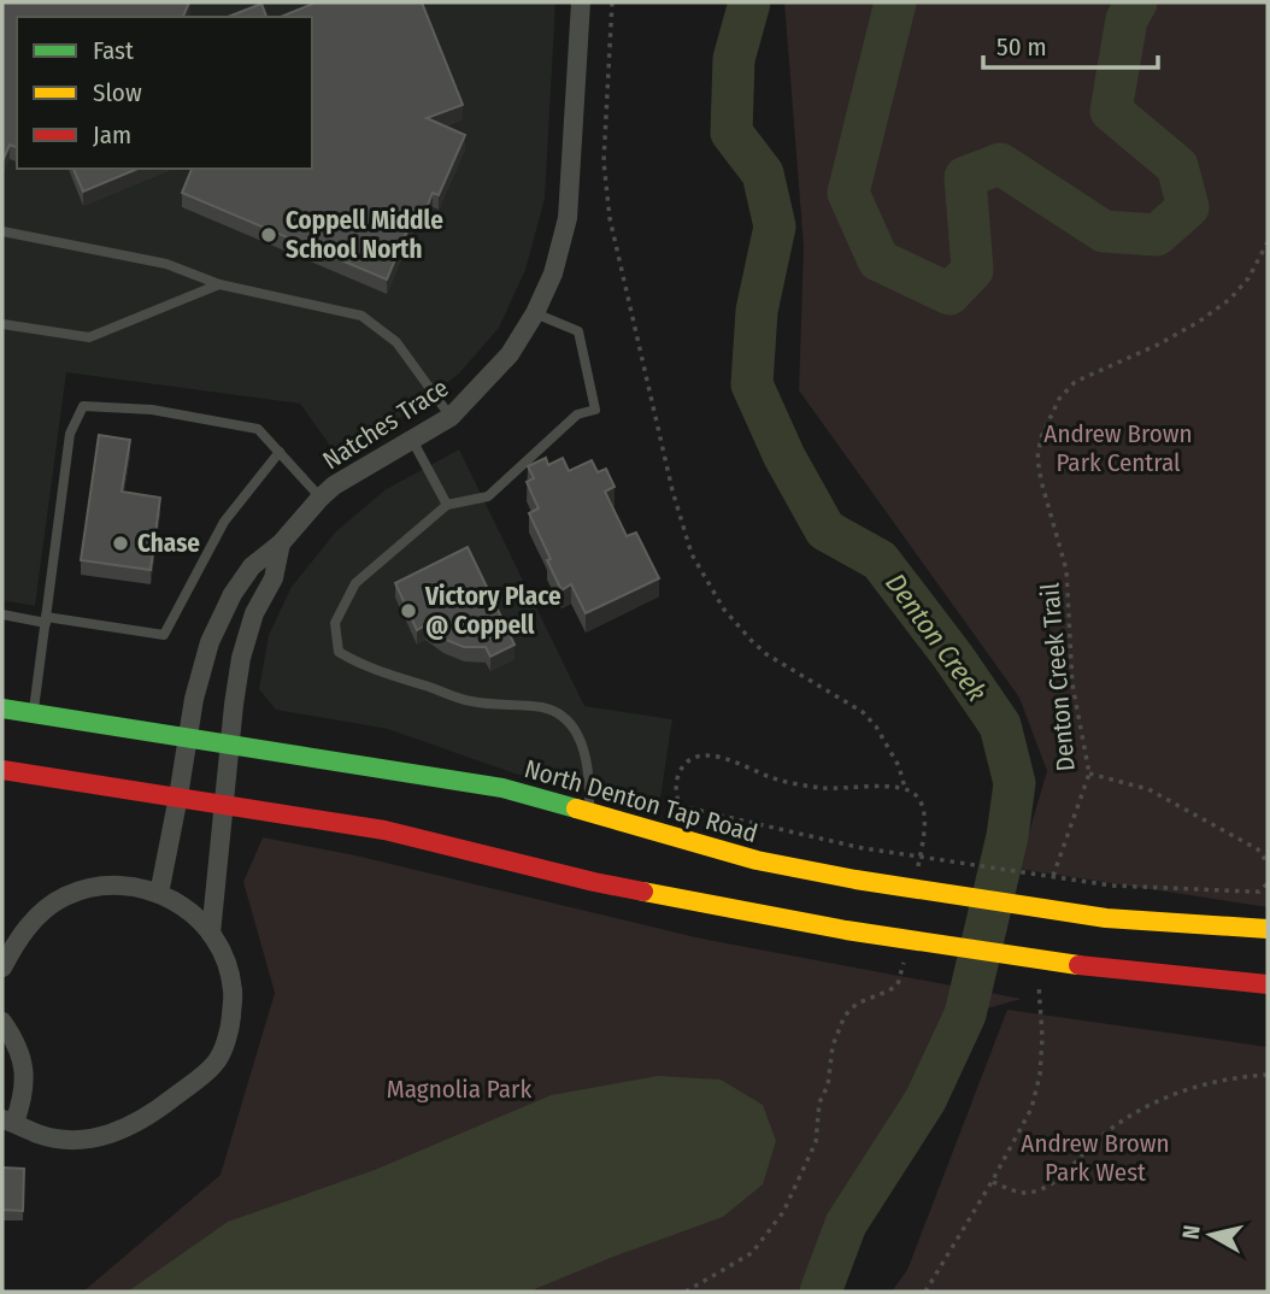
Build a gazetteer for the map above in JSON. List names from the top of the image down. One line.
{"streets":{"main road":["North Denton Tap Road"],"street":["Natches Trace"],"path":["Denton Creek Trail"]},"crossings":[["Natches Trace","North Denton Tap Road"]],"water":["Denton Creek"],"parks":["Andrew Brown Park Central","Magnolia Park","Andrew Brown Park West"],"places":["Coppell Middle School North","Chase","Victory Place @ Coppell"],"legend":["Fast","Slow","Jam"],"scale_bar":"50 m","north":"left"}
